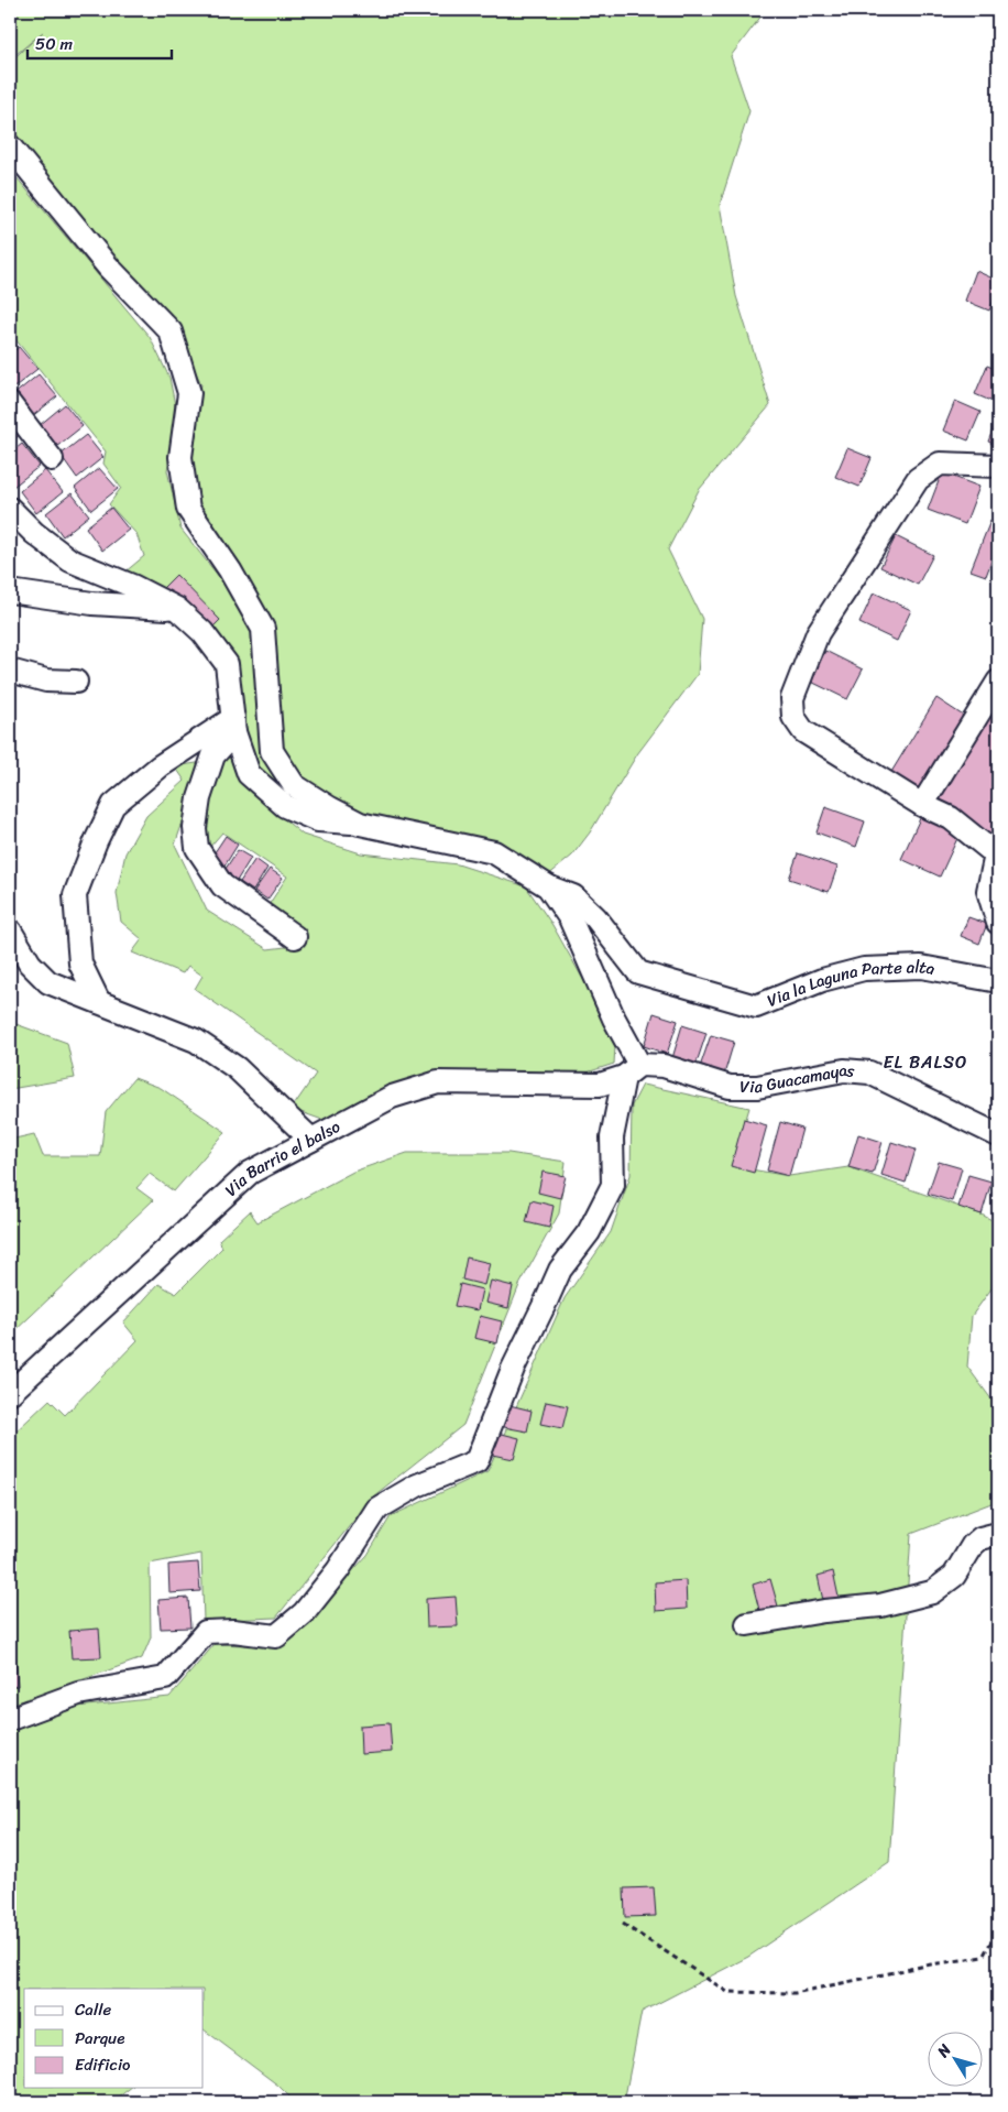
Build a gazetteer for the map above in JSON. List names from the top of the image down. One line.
{"streets":{"street":["Via la Laguna Parte alta","Via Guacamayas","Via Barrio el balso"]},"crossings":[["Via Guacamayas","Via Barrio el balso"]],"districts":["EL BALSO"],"legend":["Calle","Parque","Edificio"],"scale_bar":"50 m","north":"top left"}
